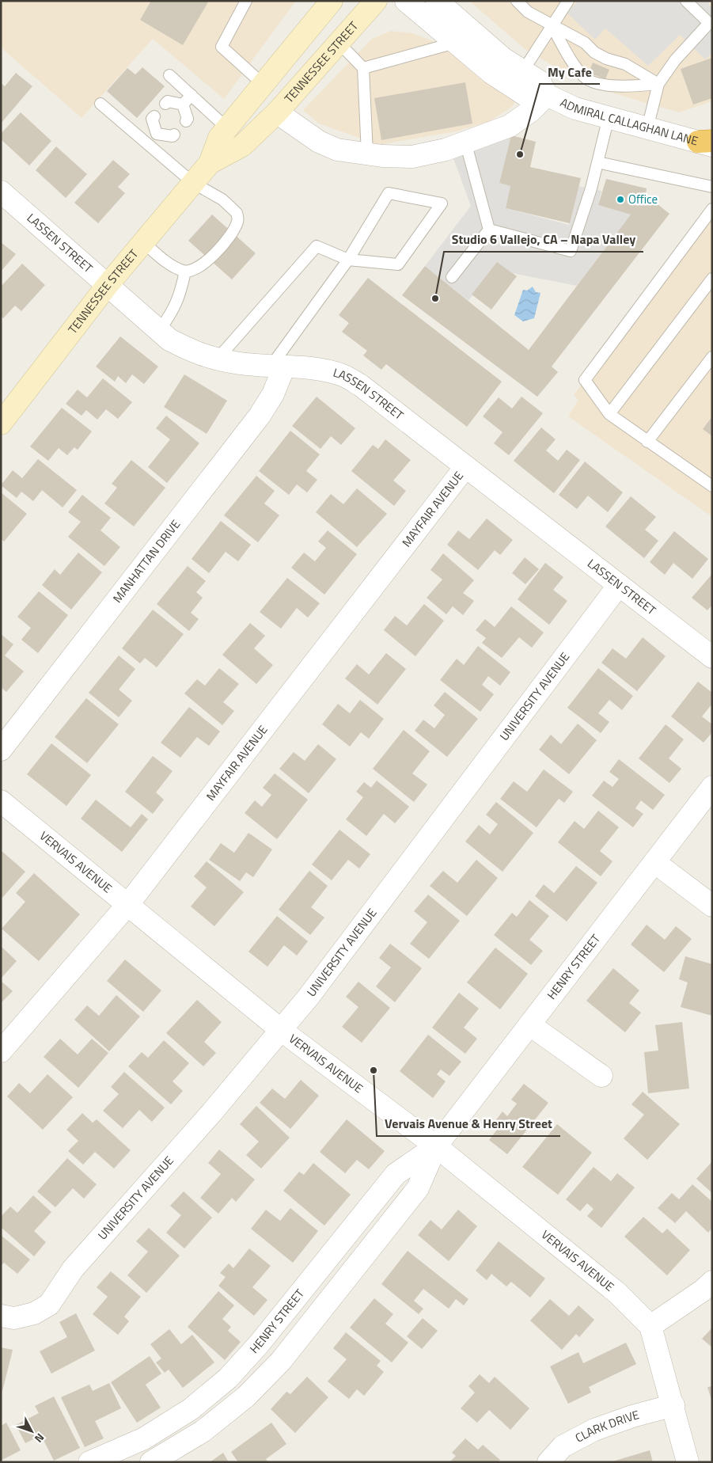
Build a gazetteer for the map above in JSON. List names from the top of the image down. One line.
{"streets":{"main road":["TENNESSEE STREET"],"street":["ADMIRAL CALLAGHAN LANE","LASSEN STREET","MAYFAIR AVENUE","MANHATTAN DRIVE","UNIVERSITY AVENUE","VERVAIS AVENUE","HENRY STREET","CLARK DRIVE"]},"crossings":[["TENNESSEE STREET","LASSEN STREET"],["LASSEN STREET","MAYFAIR AVENUE"],["LASSEN STREET","MANHATTAN DRIVE"],["LASSEN STREET","UNIVERSITY AVENUE"],["MAYFAIR AVENUE","VERVAIS AVENUE"],["UNIVERSITY AVENUE","VERVAIS AVENUE"],["VERVAIS AVENUE","HENRY STREET"],["VERVAIS AVENUE","CLARK DRIVE"]],"places":["My Cafe","Office","Studio 6 Vallejo, CA – Napa Valley","Vervais Avenue & Henry Street"],"north":"bottom right"}
